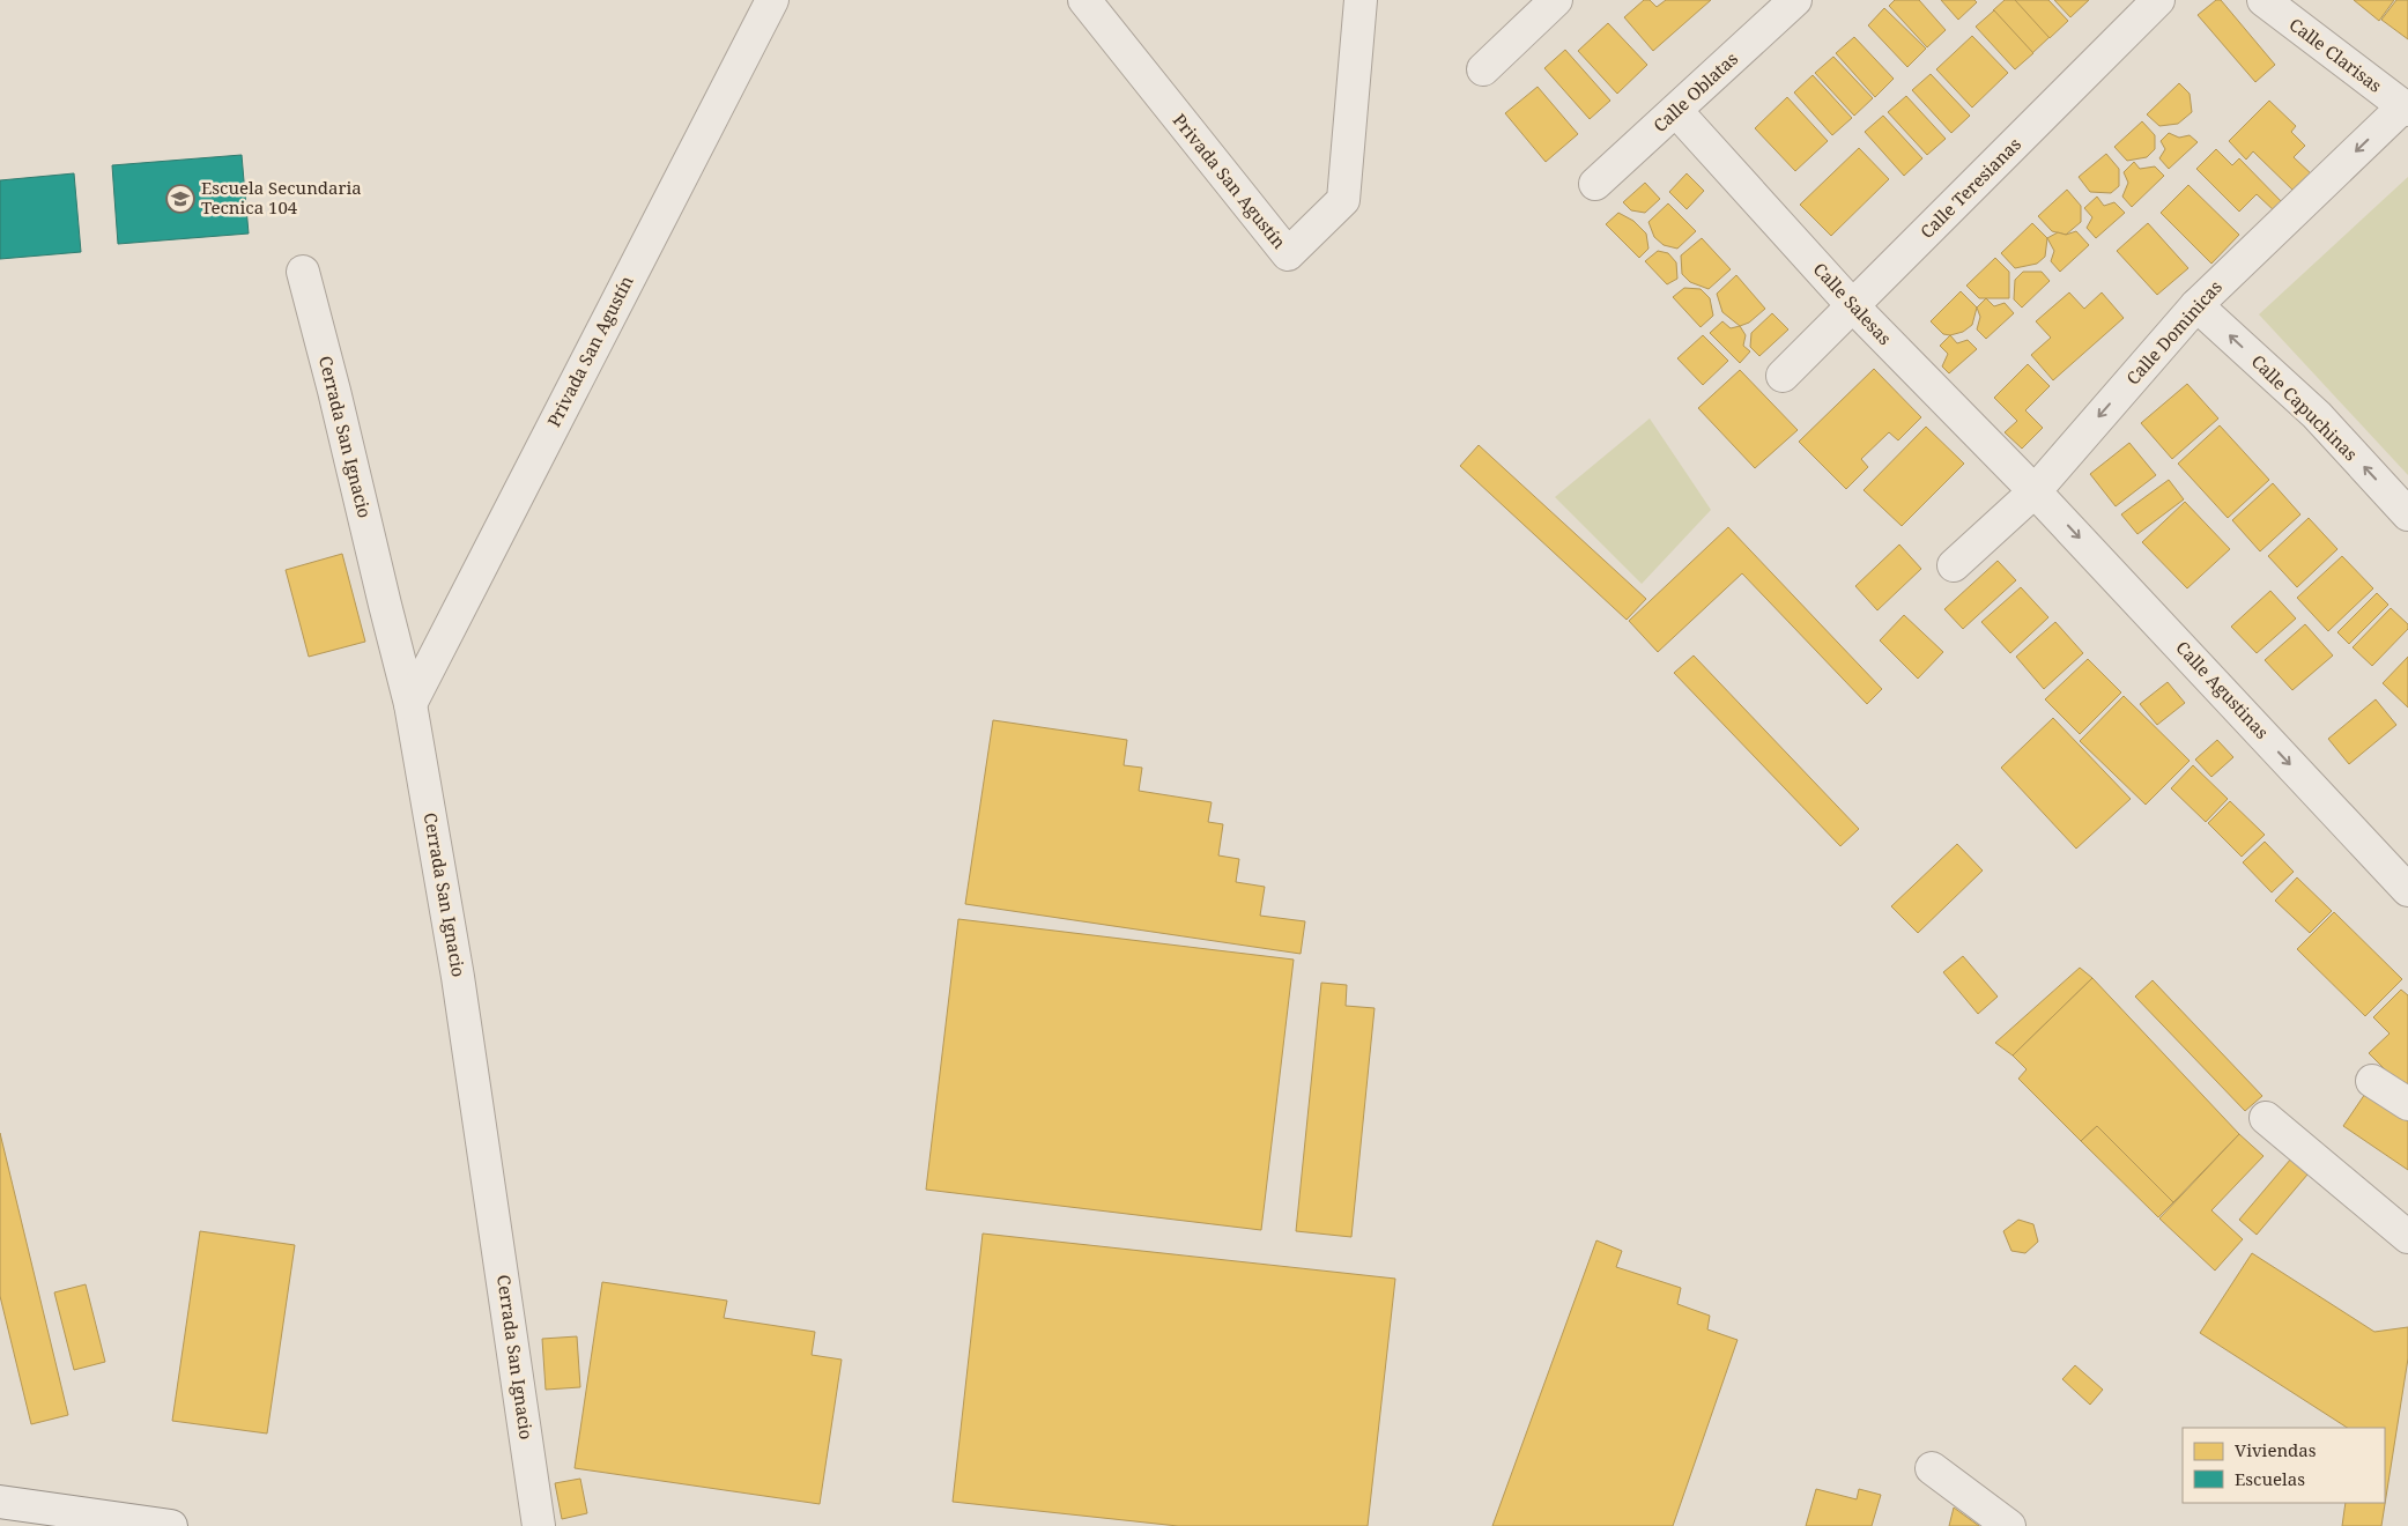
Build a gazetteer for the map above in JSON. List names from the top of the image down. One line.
{"streets":{"street":["Calle Clarisas","Calle Oblatas","Privada San Agustín","Calle Teresianas","Calle Salesas","Calle Dominicas","Calle Capuchinas","Cerrada San Ignacio","Calle Agustinas"]},"crossings":[["Calle Clarisas","Calle Dominicas"],["Calle Oblatas","Calle Salesas"],["Privada San Agustín","Cerrada San Ignacio"],["Calle Teresianas","Calle Salesas"],["Calle Salesas","Calle Dominicas"],["Calle Salesas","Calle Agustinas"],["Calle Dominicas","Calle Capuchinas"],["Calle Dominicas","Calle Agustinas"]],"one_way":["Calle Dominicas","Calle Capuchinas","Calle Agustinas"],"places":{"school or university":["Escuela Secundaria Tecnica 104"]},"legend":["Viviendas","Escuelas"]}
